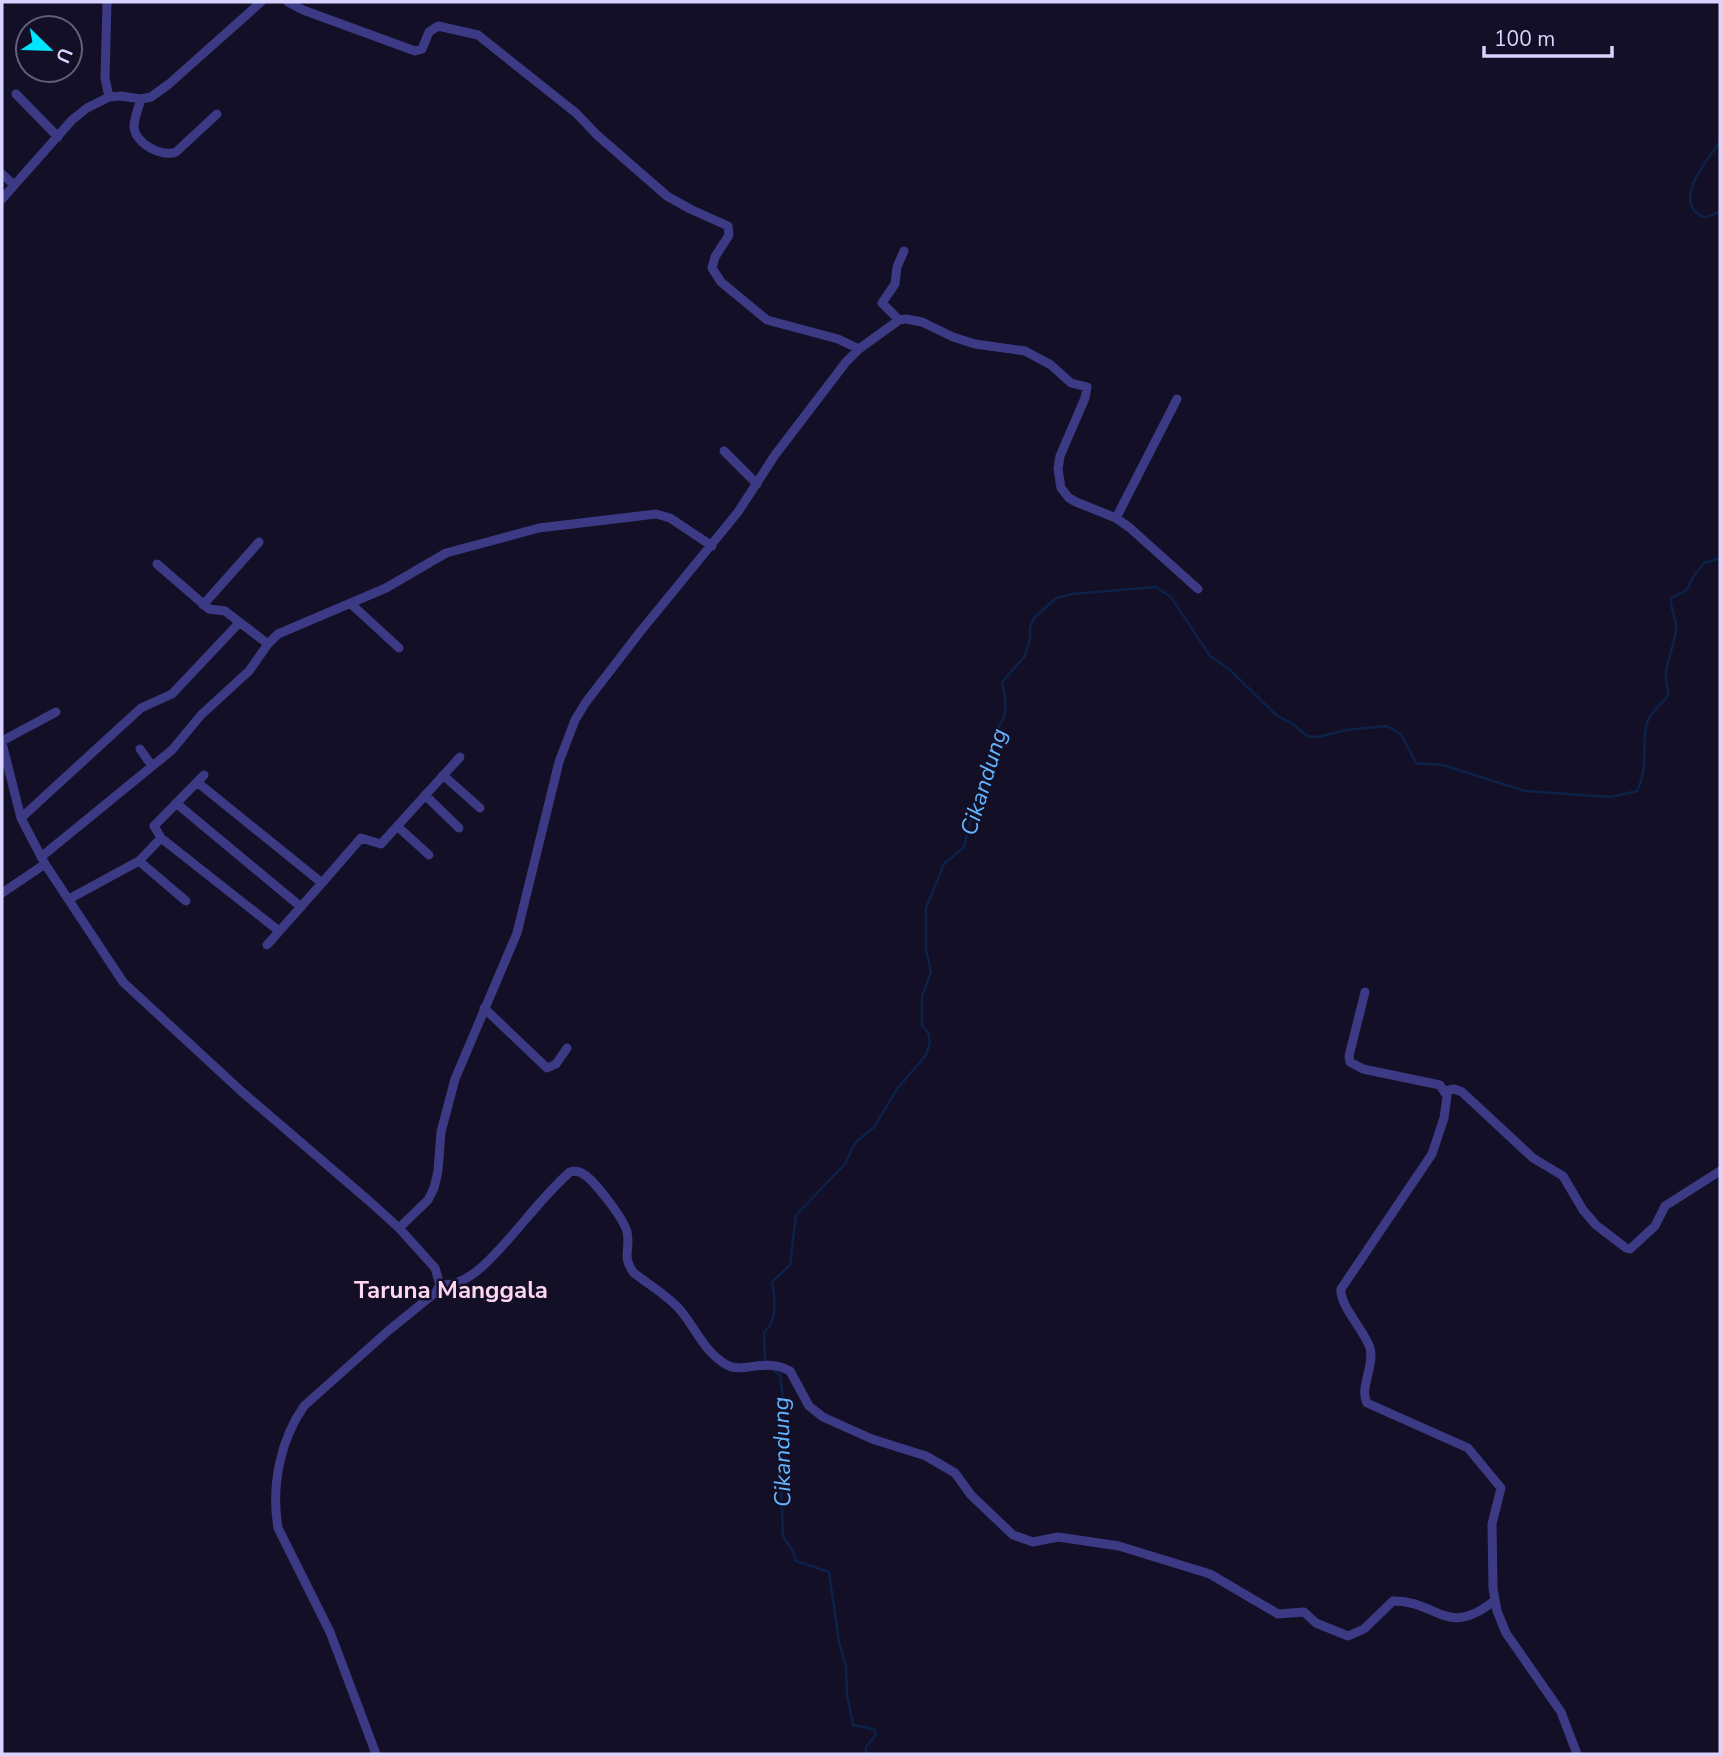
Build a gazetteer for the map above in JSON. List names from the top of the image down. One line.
{"districts":["Taruna Manggala"],"water":["Cikandung"],"scale_bar":"100 m","north":"bottom right"}
